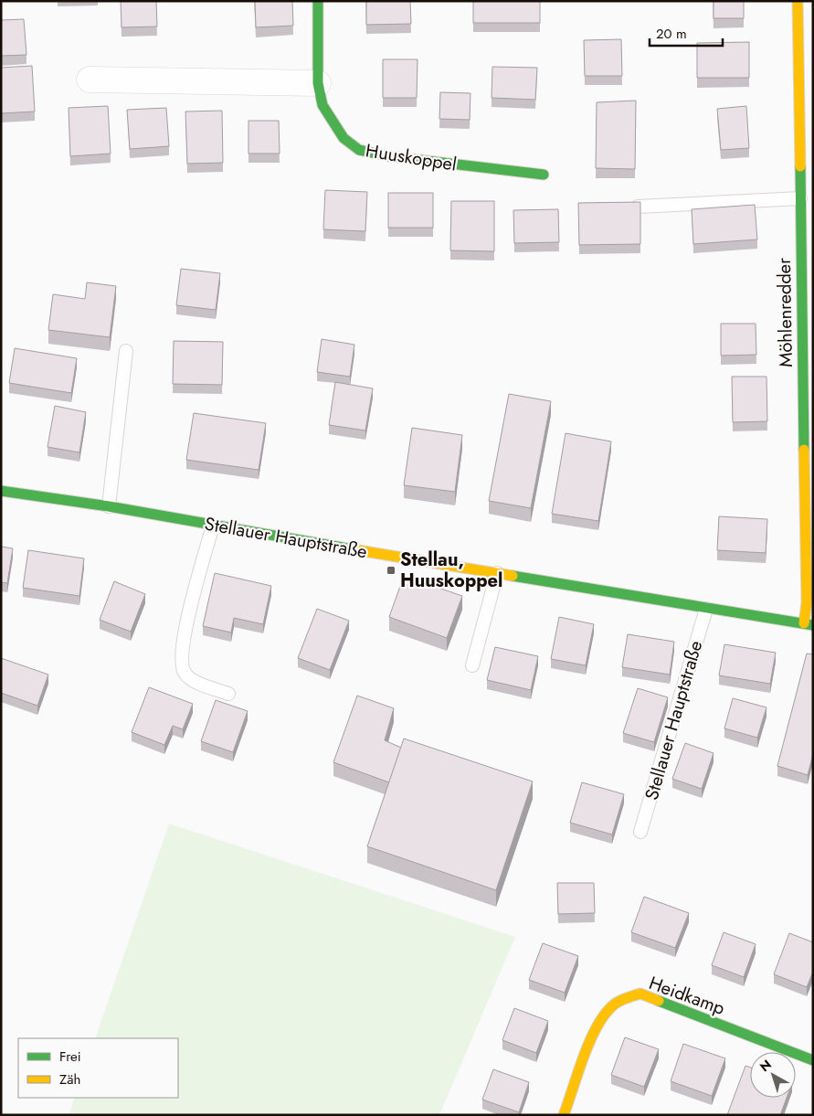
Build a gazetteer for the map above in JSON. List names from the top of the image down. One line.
{"streets":{"street":["Huuskoppel","Möhlenredder","Stellauer Hauptstraße","Heidkamp"]},"crossings":[["Möhlenredder","Stellauer Hauptstraße"]],"places":{"transit":["Stellau, Huuskoppel"]},"legend":["Frei","Zäh"],"scale_bar":"20 m","north":"top left"}
